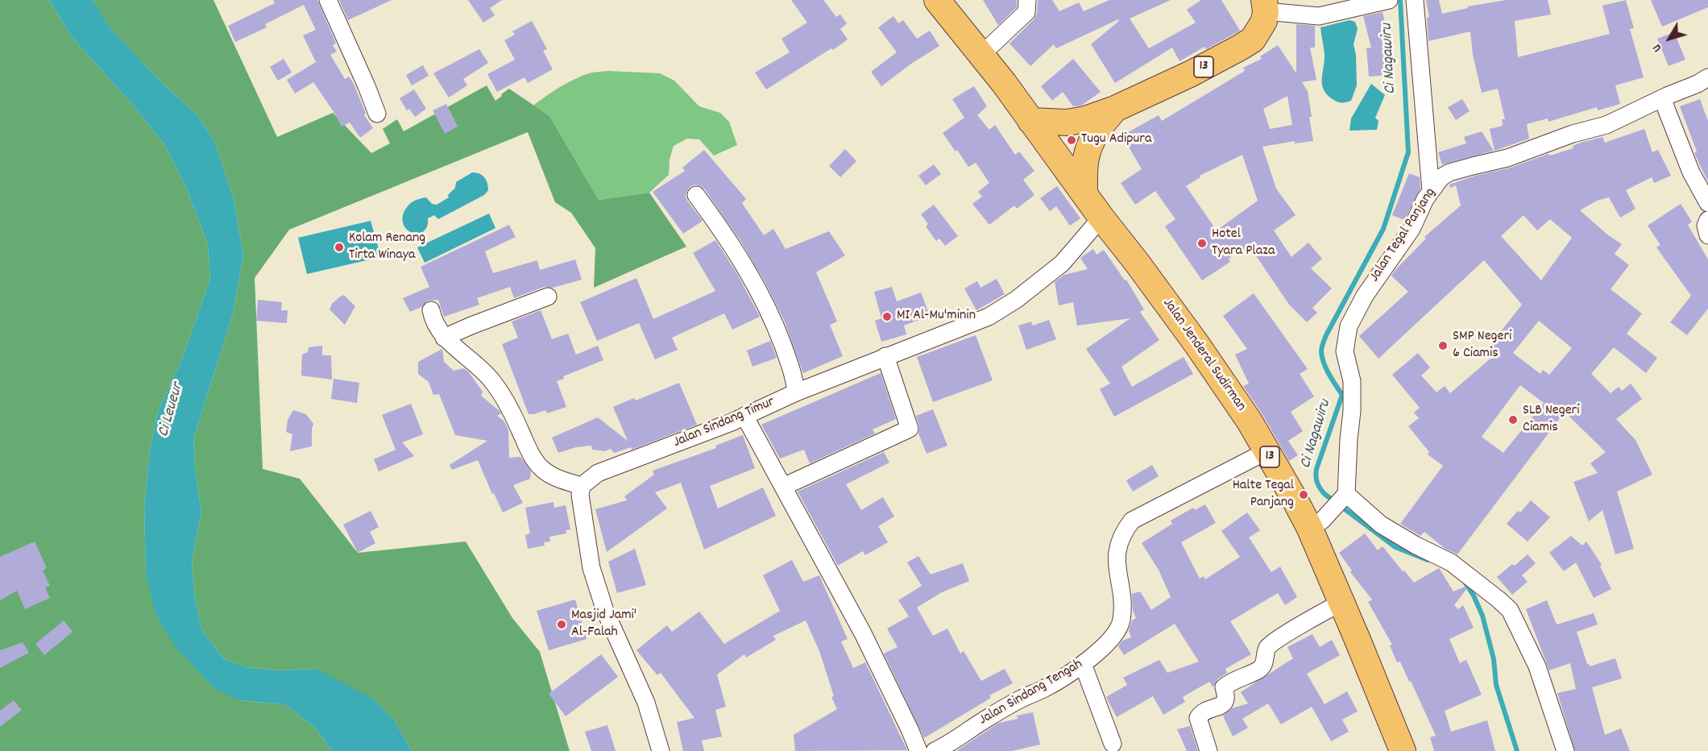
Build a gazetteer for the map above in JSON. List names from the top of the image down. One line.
{"streets":{"highway":["13","Jalan Jenderal Sudirman"],"street":["Jalan Tegal Panjang","Jalan Sindang Timur","Jalan Sindang Tengah"]},"crossings":[["13","Jalan Jenderal Sudirman"],["Jalan Jenderal Sudirman","Jalan Sindang Timur"],["Jalan Jenderal Sudirman","Jalan Sindang Tengah"]],"water":["Ci Nagawiru","Ci Leueur"],"places":["Tugu Adipura","Hotel Tyara Plaza","Kolam Renang Tirta Winaya","MI Al-Mu'minin","SMP Negeri 6 Ciamis","SLB Negeri Ciamis","Halte Tegal Panjang","Masjid Jami' Al-Falah"],"north":"bottom left"}
